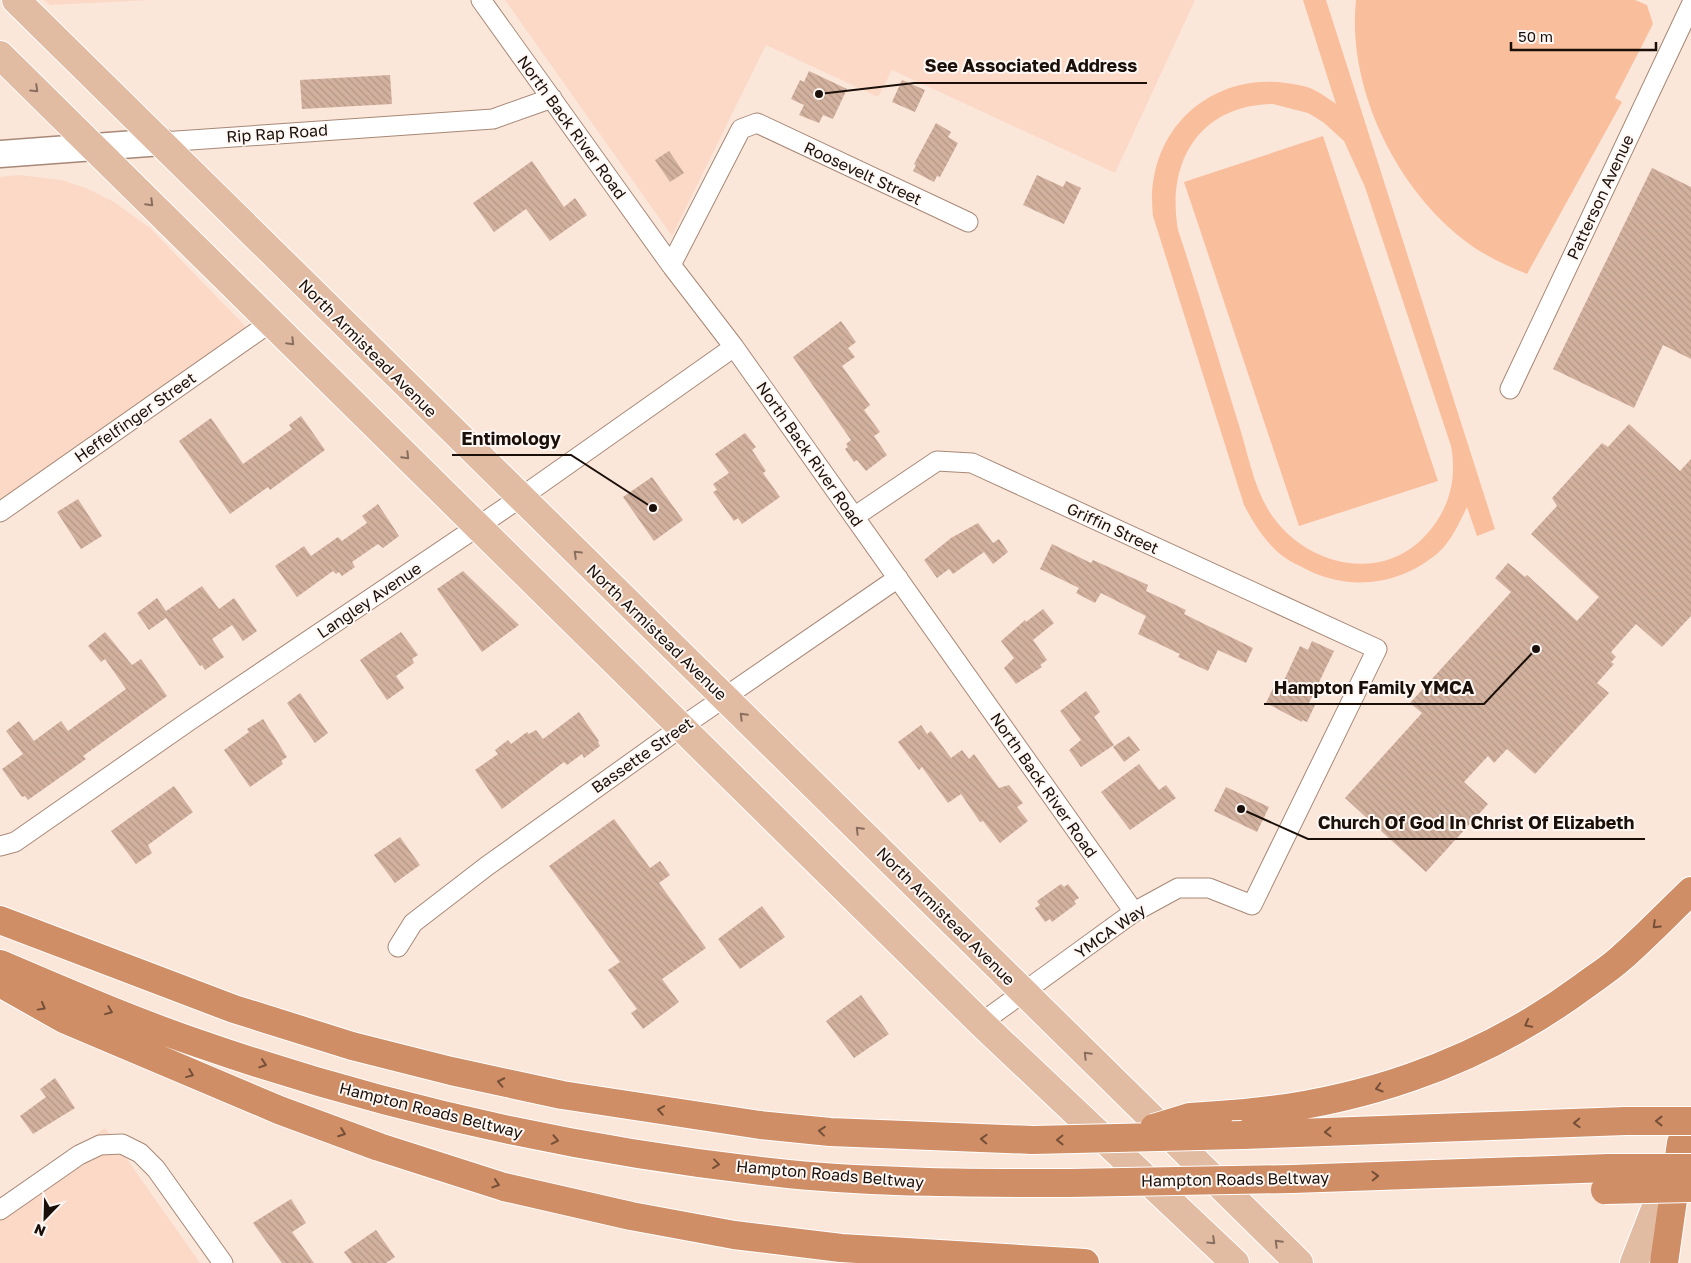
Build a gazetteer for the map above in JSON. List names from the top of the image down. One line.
{"streets":{"highway":["Hampton Roads Beltway"],"main road":["Rip Rap Road","North Armistead Avenue"],"street":["North Back River Road","Roosevelt Street","Patterson Avenue","Heffelfinger Street","Griffin Street","Langley Avenue","Bassette Street","YMCA Way"]},"crossings":[["North Back River Road","Rip Rap Road"],["North Back River Road","Roosevelt Street"],["North Back River Road","Griffin Street"],["North Back River Road","Langley Avenue"],["North Back River Road","Bassette Street"],["North Back River Road","YMCA Way"],["Rip Rap Road","North Armistead Avenue"],["North Armistead Avenue","Langley Avenue"],["North Armistead Avenue","Bassette Street"],["North Armistead Avenue","YMCA Way"],["Griffin Street","YMCA Way"]],"places":["See Associated Address","Entimology","Hampton Family YMCA","Church Of God In Christ Of Elizabeth"],"scale_bar":"50 m","north":"bottom left"}
